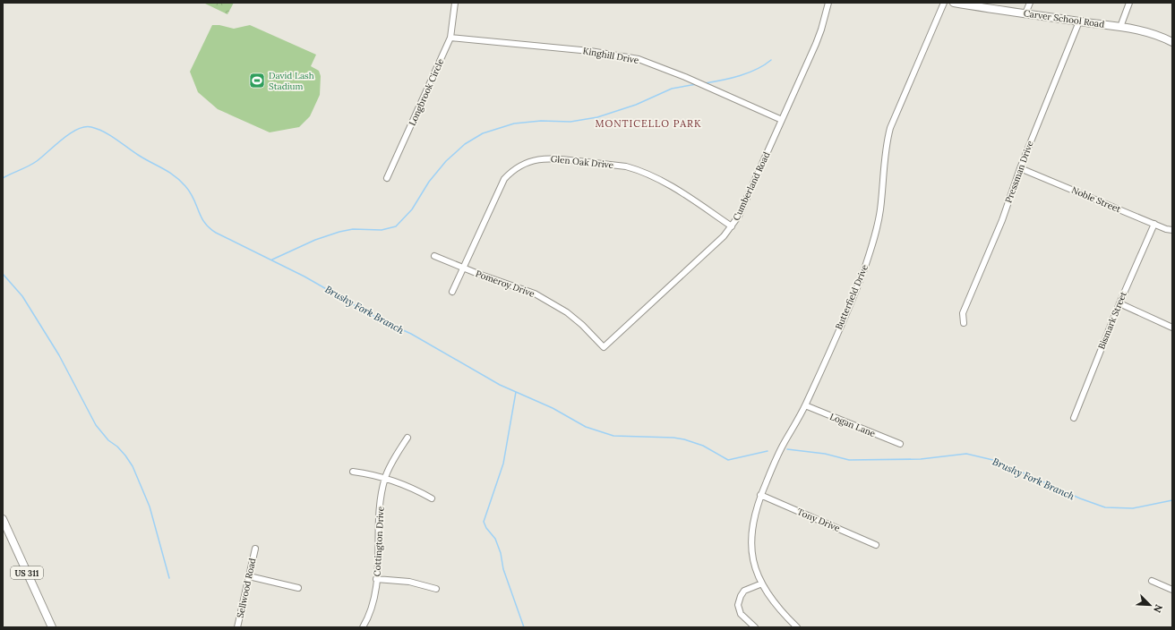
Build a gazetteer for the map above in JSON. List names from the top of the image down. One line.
{"streets":{"main road":["Carver School Road","US 311"],"street":["Kinghill Drive","Longbrook Circle","Glen Oak Drive","Pressman Drive","Cumberland Road","Noble Street","Pomeroy Drive","Butterfield Drive","Bismark Street","Logan Lane","Tony Drive","Cottington Drive","Sellwood Road"]},"crossings":[["Carver School Road","Pressman Drive"],["Kinghill Drive","Longbrook Circle"],["Kinghill Drive","Cumberland Road"],["Glen Oak Drive","Cumberland Road"],["Glen Oak Drive","Pomeroy Drive"],["Pressman Drive","Noble Street"],["Cumberland Road","Pomeroy Drive"],["Noble Street","Bismark Street"],["Butterfield Drive","Logan Lane"],["Butterfield Drive","Tony Drive"]],"districts":["MONTICELLO PARK"],"water":["Brushy Fork Branch"],"places":{"sports":["David Lash Stadium"]},"north":"bottom right"}
